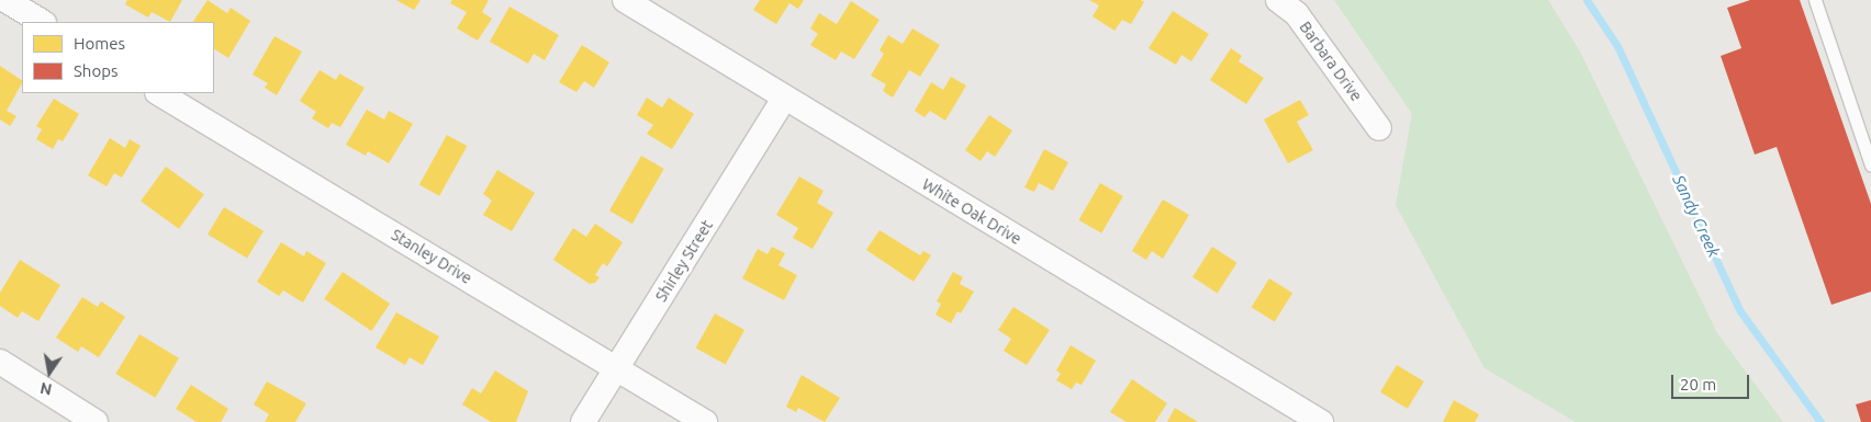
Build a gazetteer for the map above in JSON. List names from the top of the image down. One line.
{"streets":{"street":["Barbara Drive","White Oak Drive","Stanley Drive","Shirley Street"]},"crossings":[["White Oak Drive","Shirley Street"],["Stanley Drive","Shirley Street"]],"water":["Sandy Creek"],"legend":["Homes","Shops"],"scale_bar":"20 m","north":"bottom"}
